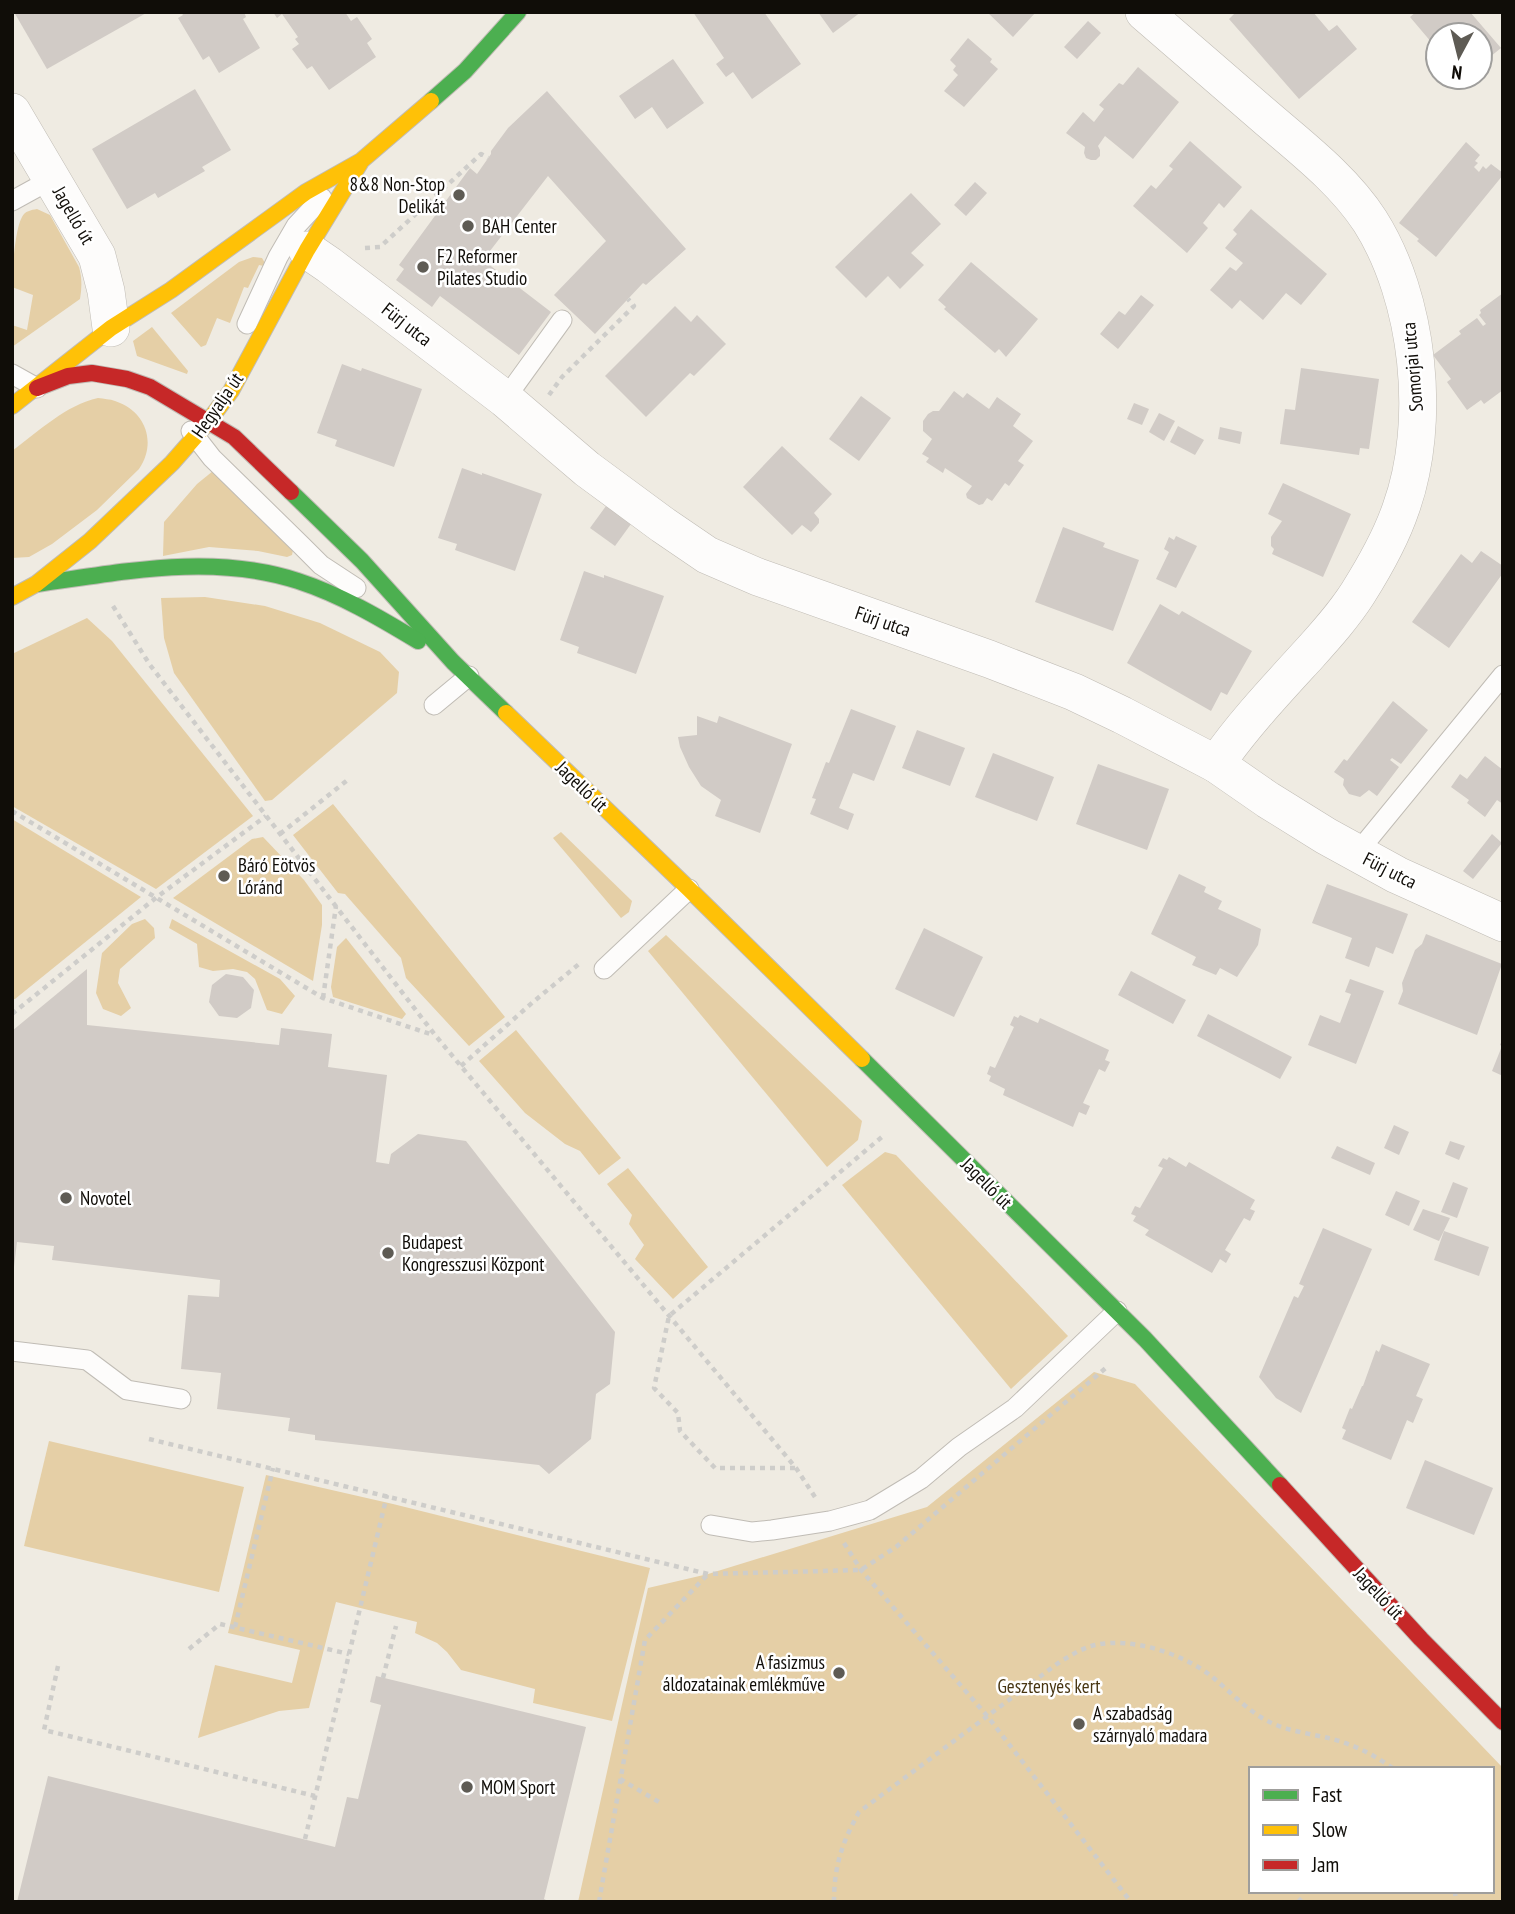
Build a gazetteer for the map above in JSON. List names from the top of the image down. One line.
{"streets":{"street":["Jagelló út","Fürj utca","Somorjai utca","Hegyalja út"]},"crossings":[["Jagelló út","Hegyalja út"],["Fürj utca","Somorjai utca"],["Fürj utca","Hegyalja út"]],"parks":["Gesztenyés kert"],"places":["8&8 Non-Stop Delikát","BAH Center","F2 Reformer Pilates Studio","Báró Eötvös Lóránd","Novotel","Budapest Kongresszusi Központ","A fasizmus áldozatainak emlékműve","A szabadság szárnyaló madara","MOM Sport"],"legend":["Fast","Slow","Jam"],"north":"bottom"}
